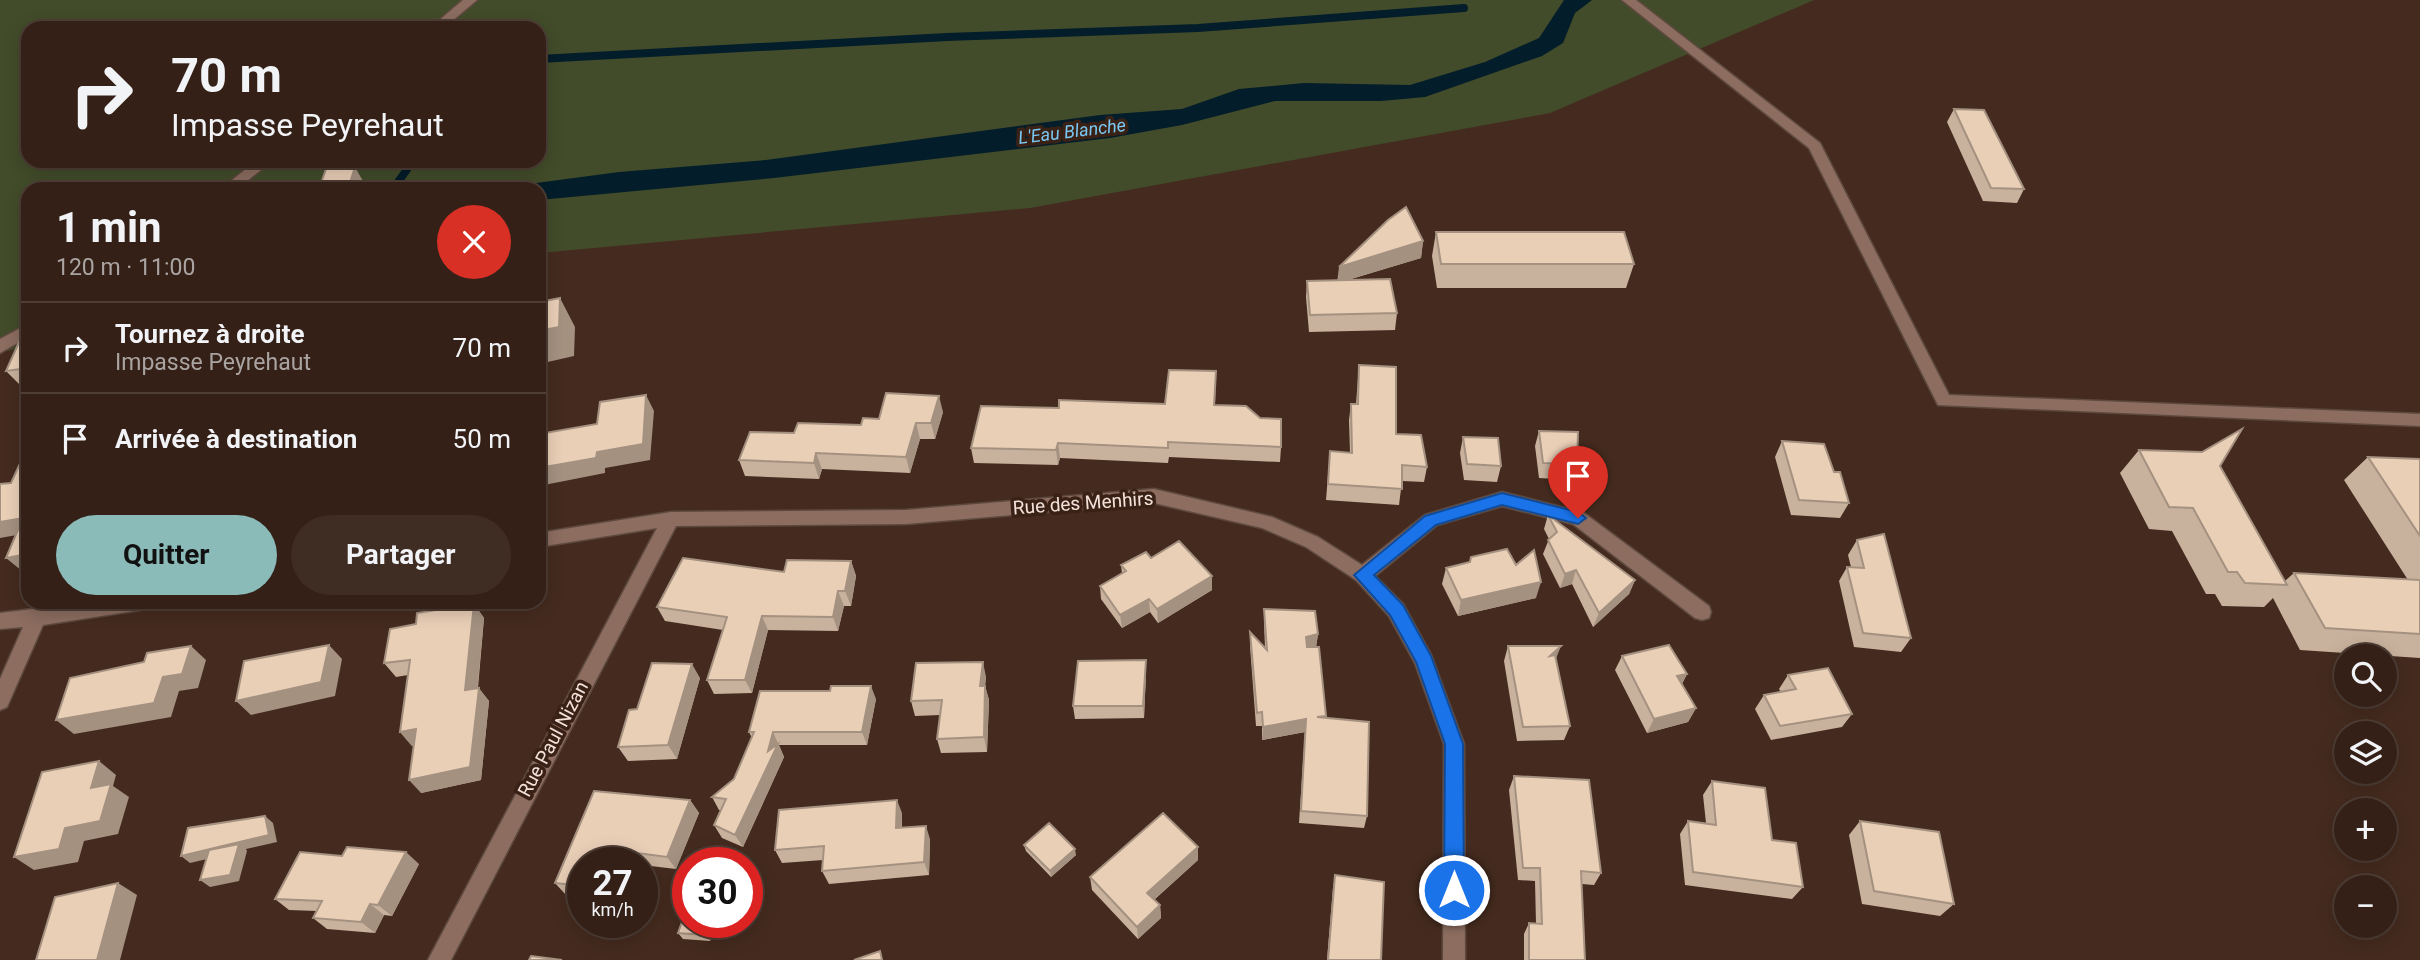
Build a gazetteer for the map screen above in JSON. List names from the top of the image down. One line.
{"streets":{"street":["Rue des Menhirs","Rue Paul Nizan"]},"crossings":[["Rue des Menhirs","Rue Paul Nizan"]],"water":["L'Eau Blanche"],"page":{"turn":["70 m","Impasse Peyrehaut"],"heading":["1 min","120 m · 11:00"],"list":[{"name":"Tournez à droite","note":"Impasse Peyrehaut","value":"70 m"},{"name":"Arrivée à destination","value":"50 m"}],"buttons":["Quitter","Partager"],"map_buttons":["+","−"],"speed":"27 km/h","limit":"30"}}
